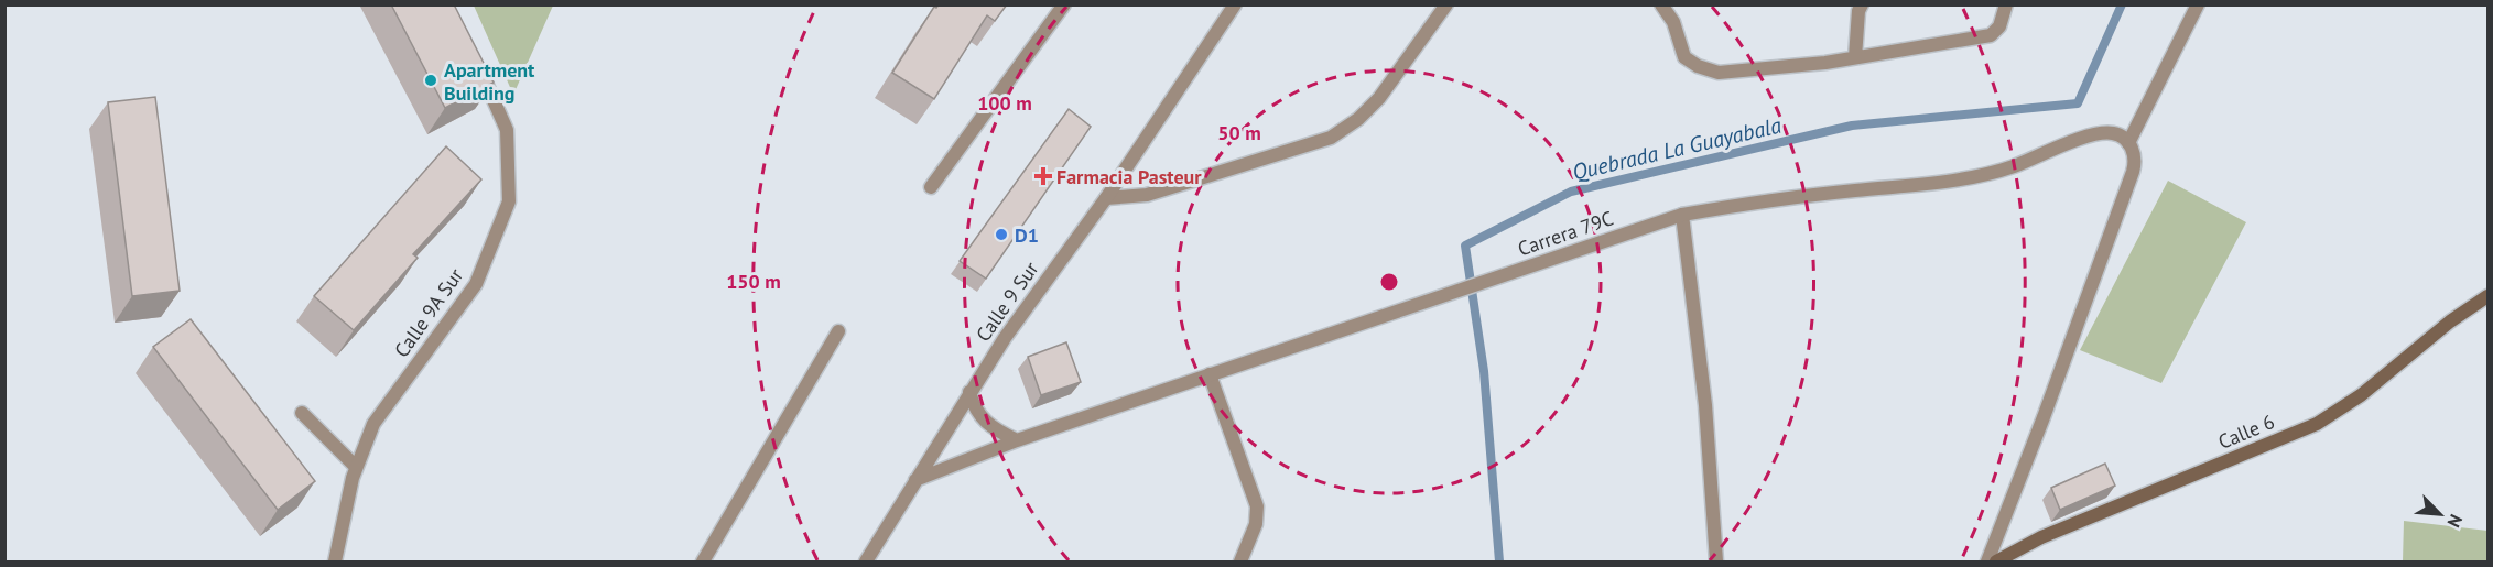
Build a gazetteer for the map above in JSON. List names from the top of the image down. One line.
{"streets":{"street":["Carrera 79C","Calle 9 Sur","Calle 9A Sur","Calle 6"]},"crossings":[["Carrera 79C","Calle 9 Sur"]],"water":["Quebrada La Guayabala"],"places":{"other":["Apartment Building","D1"],"health":["Farmacia Pasteur"]},"north":"bottom right","rings":["100 m","50 m","150 m"]}
